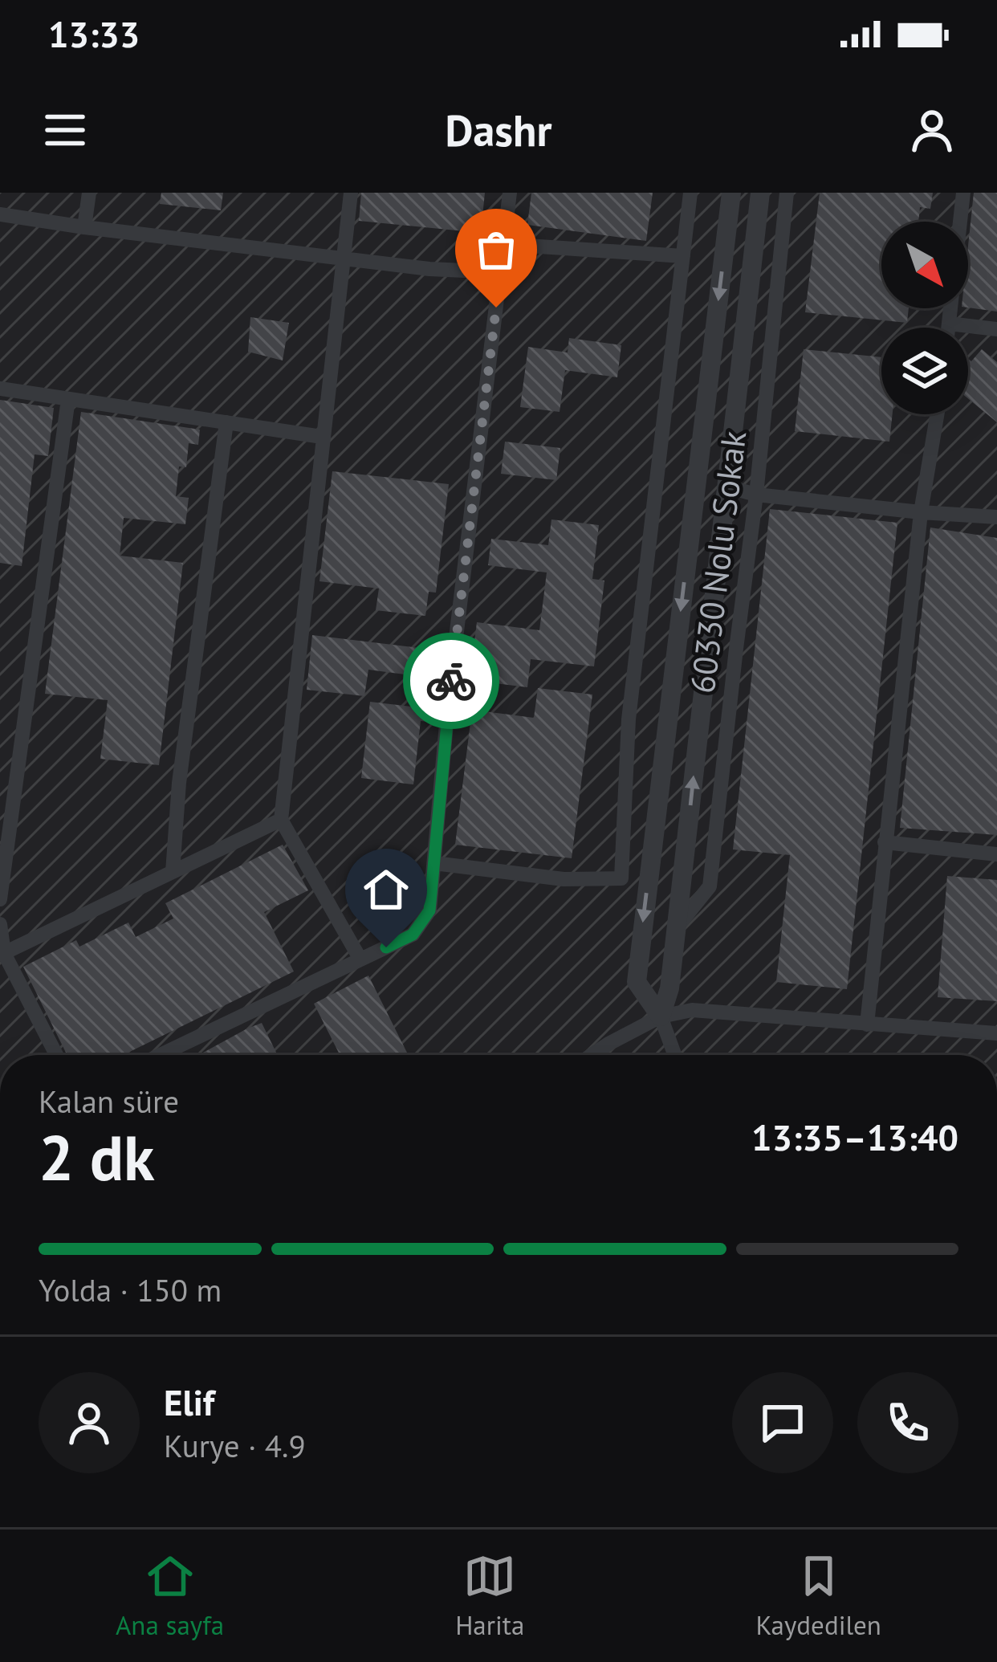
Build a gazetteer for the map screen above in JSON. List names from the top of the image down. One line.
{"streets":{"street":["60330 Nolu Sokak"]},"north":"bottom right","page":{"status":"13:33","header":"Dashr","heading":["2 dk","Kalan süre","13:35–13:40"],"panel":["Elif","Kurye · 4.9"],"bar":"Yolda · 150 m","tabs":["Ana sayfa","Harita","Kaydedilen"]}}
